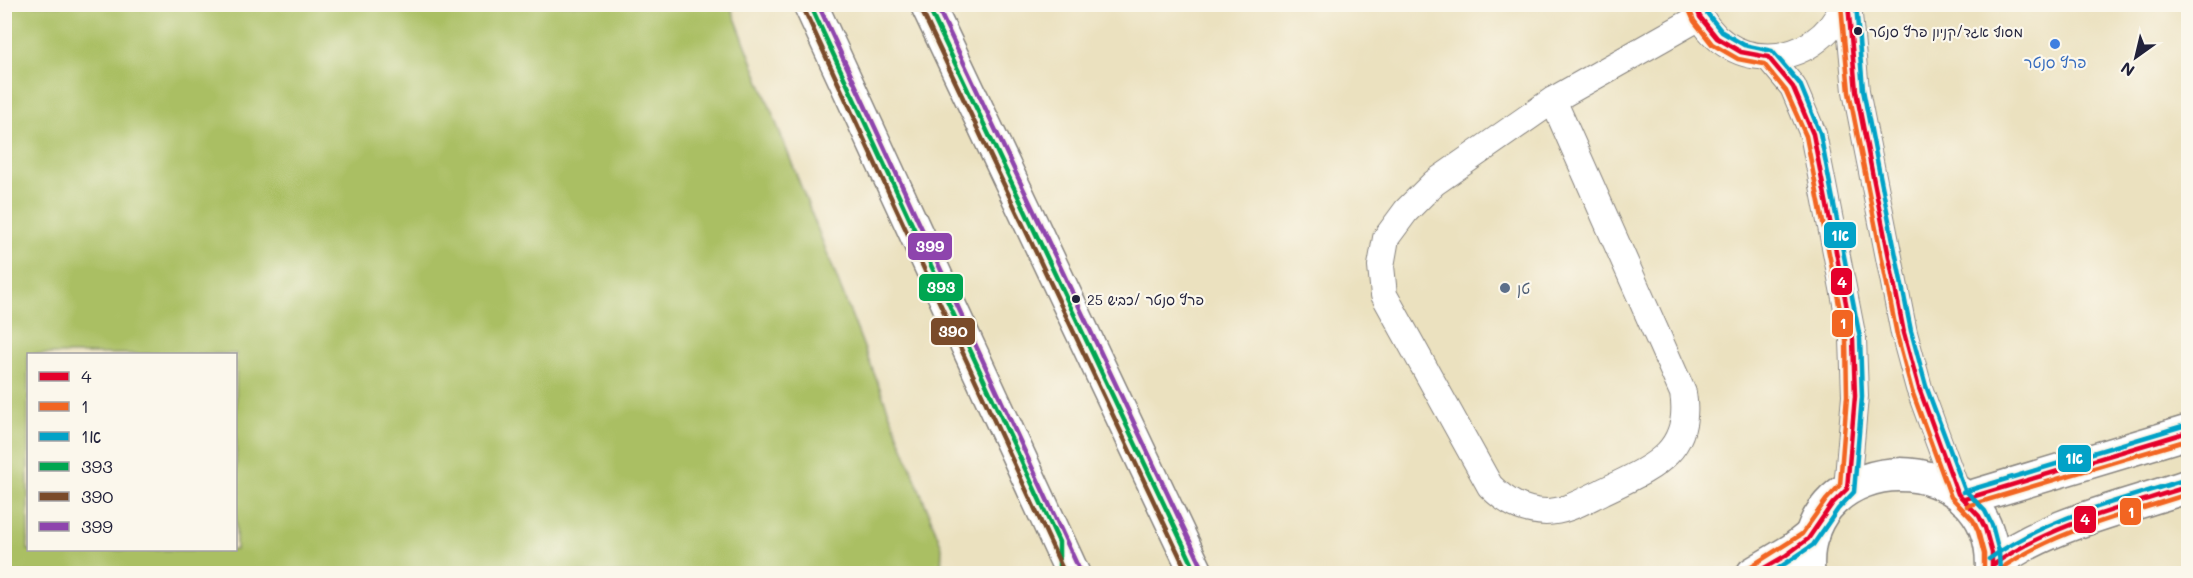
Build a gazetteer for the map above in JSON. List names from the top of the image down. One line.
{"places":["מסוף אגד/קניון פרץ סנטר","פרץ סנטר","טן","פרץ סנטר /כביש 25"],"lines":["transit line 4","transit line 1א","transit line 393","transit line 399","transit line 1","transit line 390"],"legend":["4","1","1א","393","390","399"],"north":"bottom left"}
